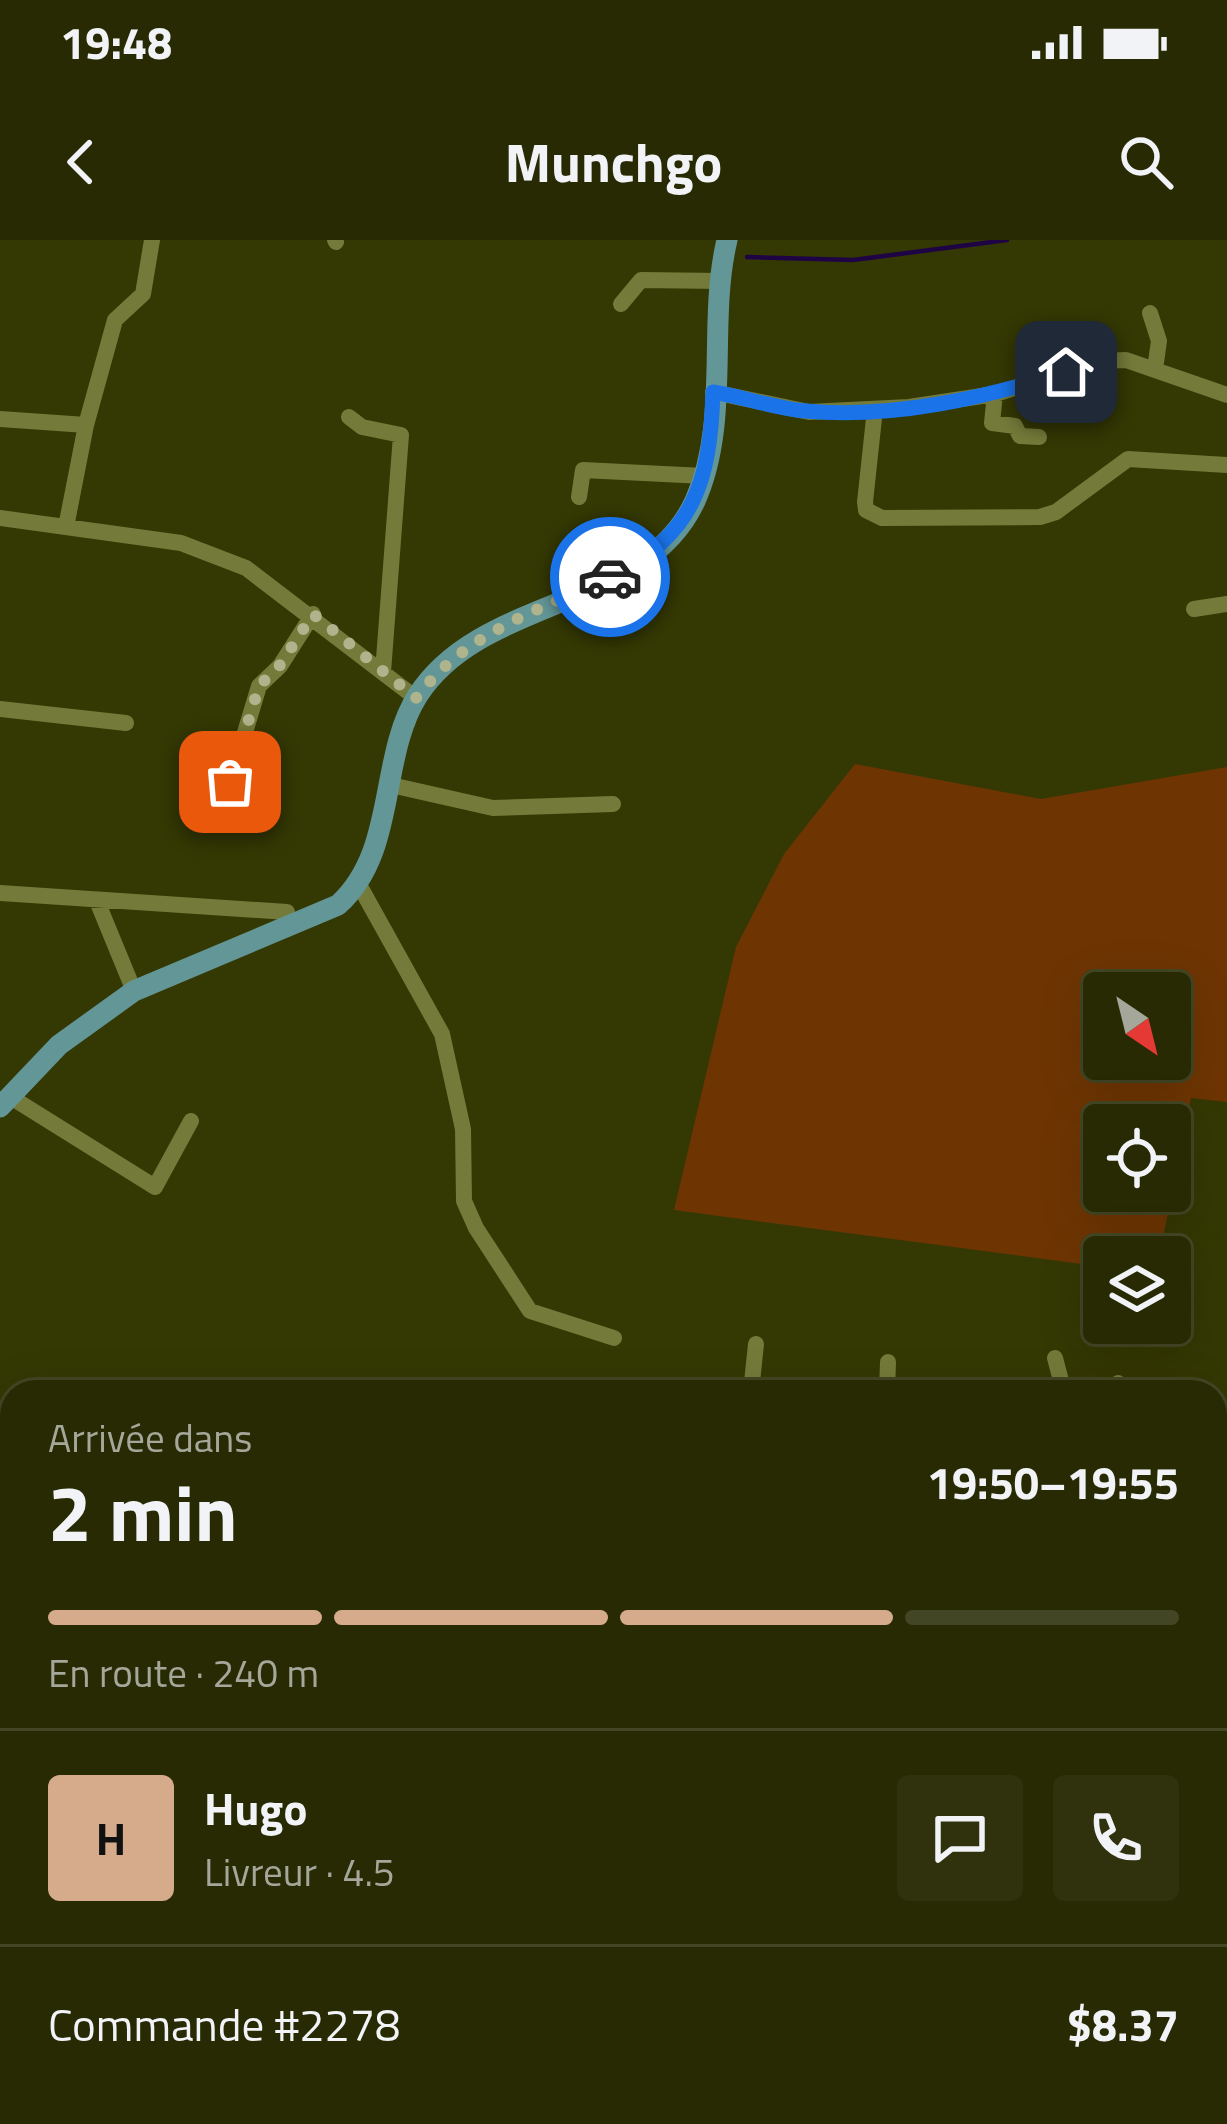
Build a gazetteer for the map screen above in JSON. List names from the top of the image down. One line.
{"north":"bottom right","page":{"status":"19:48","header":"Munchgo","heading":["2 min","Arrivée dans","19:50–19:55"],"panel":["Hugo","Livreur · 4.5","Commande #2278","$8.37"],"bar":"En route · 240 m","round":"H"}}
